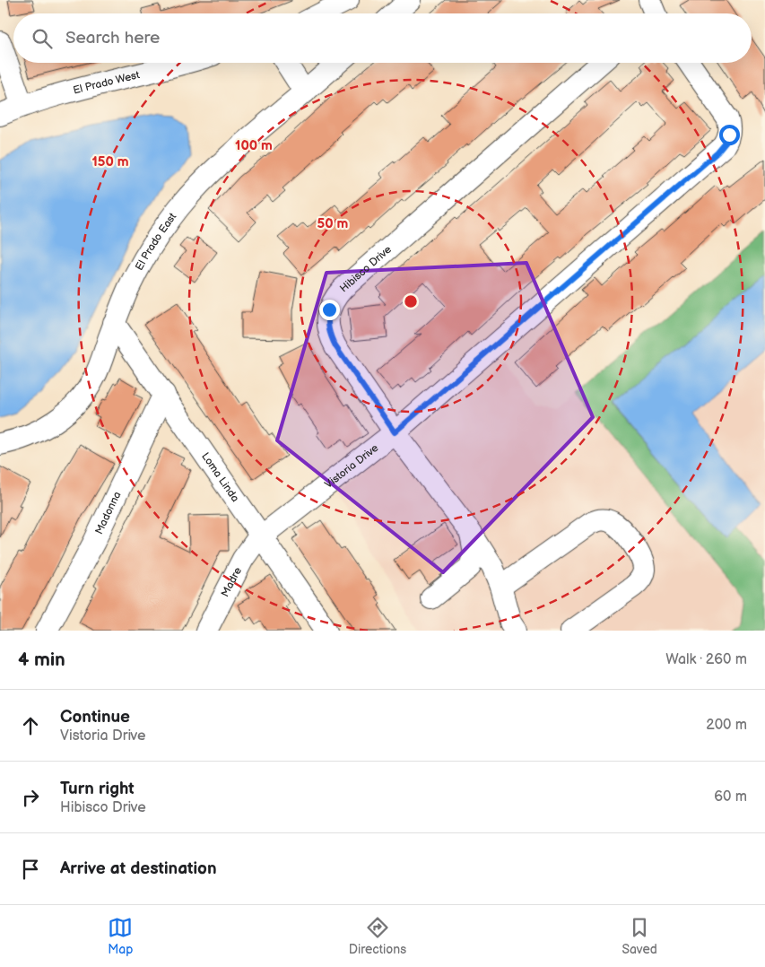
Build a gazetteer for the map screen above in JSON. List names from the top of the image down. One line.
{"streets":{"street":["El Prado West","El Prado East","Hibisco Drive","Vistoria Drive","Loma Linda","Madonna","Madre"]},"crossings":[["El Prado East","Loma Linda"],["Hibisco Drive","Vistoria Drive"],["Vistoria Drive","Loma Linda"],["Vistoria Drive","Madre"],["Loma Linda","Madonna"],["Loma Linda","Madre"]],"page":{"search":"Search here","heading":["4 min","Walk · 260 m"],"list":[["Continue","Vistoria Drive","200 m"],["Turn right","Hibisco Drive","60 m"],"Arrive at destination"],"nav":["Map","Directions","Saved"]},"rings":["100 m","150 m","50 m"]}
